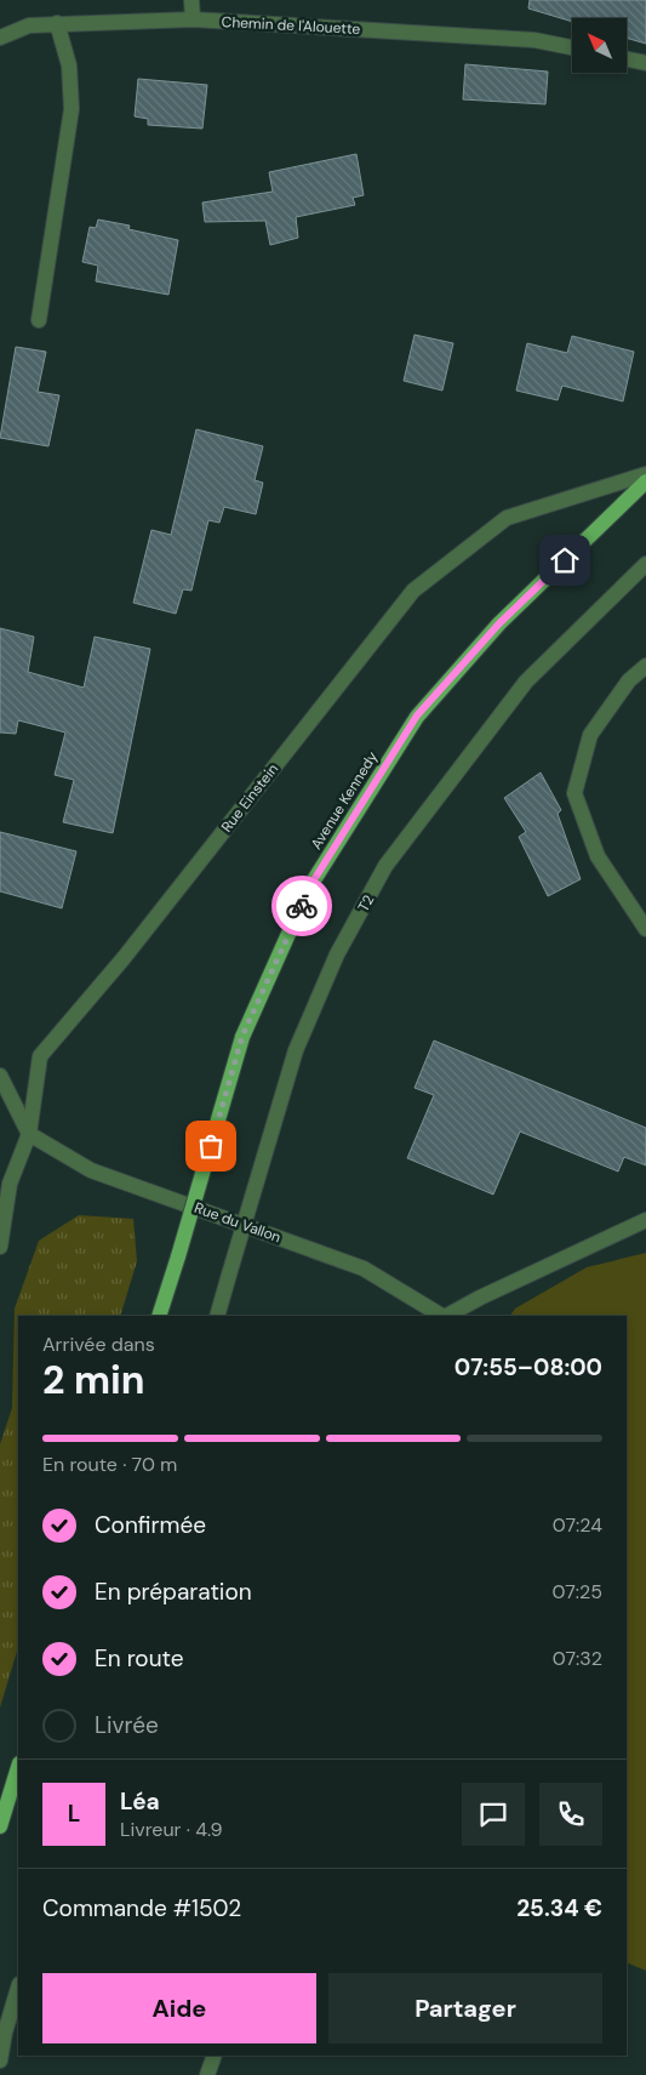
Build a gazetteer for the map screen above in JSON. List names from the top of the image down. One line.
{"streets":{"main road":["Avenue Kennedy"],"street":["Chemin de l'Alouette","Rue Einstein","T2","Rue du Vallon"]},"crossings":[["Rue Einstein","Rue du Vallon"]],"north":"top left","page":{"heading":["2 min","Arrivée dans","07:55–08:00"],"panel":["Léa","Livreur · 4.9","Commande #1502","25.34 €"],"bar":"En route · 70 m","list":[["Confirmée","07:24"],["En préparation","07:25"],["En route","07:32"],"Livrée"],"round":"L","buttons":["Aide","Partager"]}}
